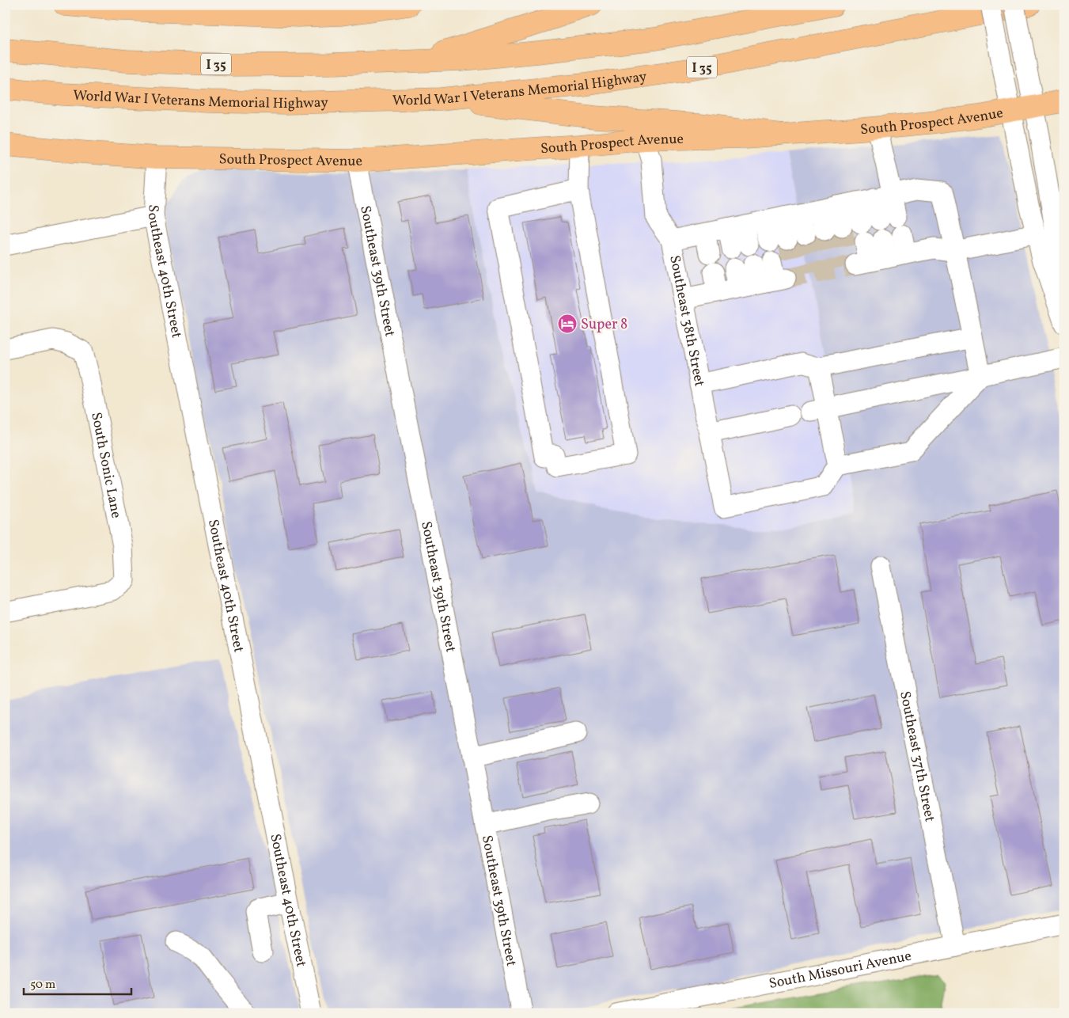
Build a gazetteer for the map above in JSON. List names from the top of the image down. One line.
{"streets":{"main road":["I 35","World War I Veterans Memorial Highway","South Prospect Avenue"],"street":["Southeast 40th Street","Southeast 39th Street","Southeast 38th Street","South Sonic Lane","Southeast 37th Street","South Missouri Avenue"]},"crossings":[["South Prospect Avenue","Southeast 40th Street"],["South Prospect Avenue","Southeast 39th Street"],["South Prospect Avenue","Southeast 38th Street"],["Southeast 37th Street","South Missouri Avenue"]],"places":{"hotel":["Super 8"]},"scale_bar":"50 m"}
